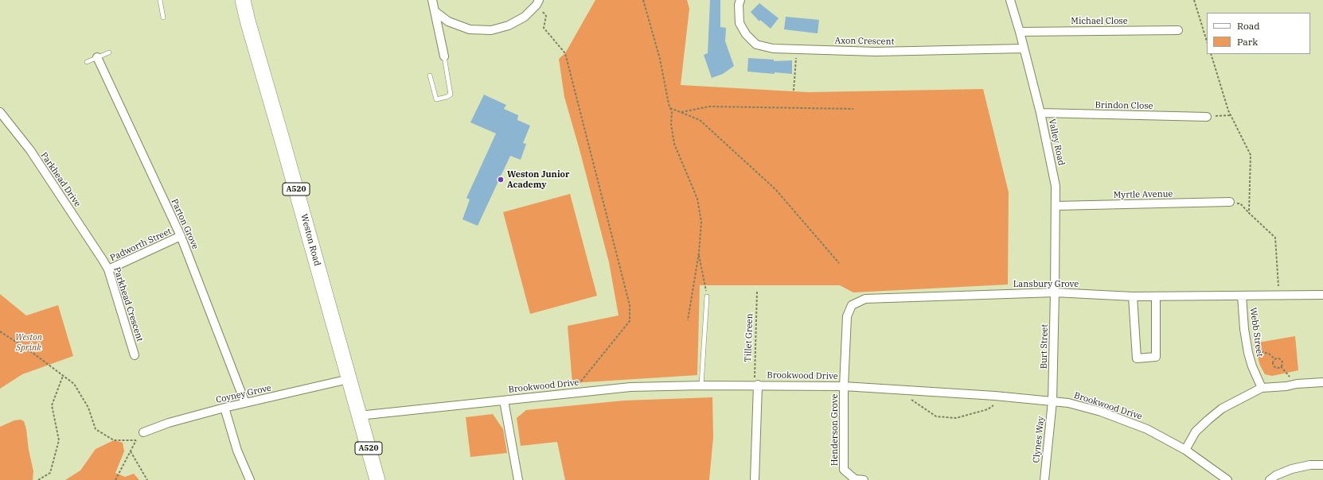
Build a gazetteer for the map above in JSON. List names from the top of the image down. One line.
{"streets":{"highway":["A520","Weston Road"],"street":["Michael Close","Axon Crescent","Brindon Close","Valley Road","Parkhead Drive","Myrtle Avenue","Parton Grove","Padworth Street","Lansbury Grove","Parkhead Crescent","Webb Street","Burt Street","Brookwood Drive","Coyney Grove","Henderson Grove","Clynes Way"],"path":["Tillet Green"]},"crossings":[["Michael Close","Valley Road"],["Axon Crescent","Valley Road"],["Brindon Close","Valley Road"],["Valley Road","Myrtle Avenue"],["Valley Road","Lansbury Grove"],["Valley Road","Burt Street"],["Parkhead Drive","Parkhead Crescent"],["Parton Grove","Padworth Street"],["Parton Grove","Coyney Grove"],["Weston Road","Brookwood Drive"],["Weston Road","Coyney Grove"],["Padworth Street","Parkhead Crescent"],["Lansbury Grove","Webb Street"],["Lansbury Grove","Burt Street"],["Lansbury Grove","Brookwood Drive"],["Lansbury Grove","Henderson Grove"],["Tillet Green","Brookwood Drive"],["Burt Street","Brookwood Drive"],["Burt Street","Clynes Way"],["Brookwood Drive","Henderson Grove"],["Brookwood Drive","Clynes Way"]],"parks":["Weston Sprink"],"places":["Weston Junior Academy"],"legend":["Road","Park"]}
